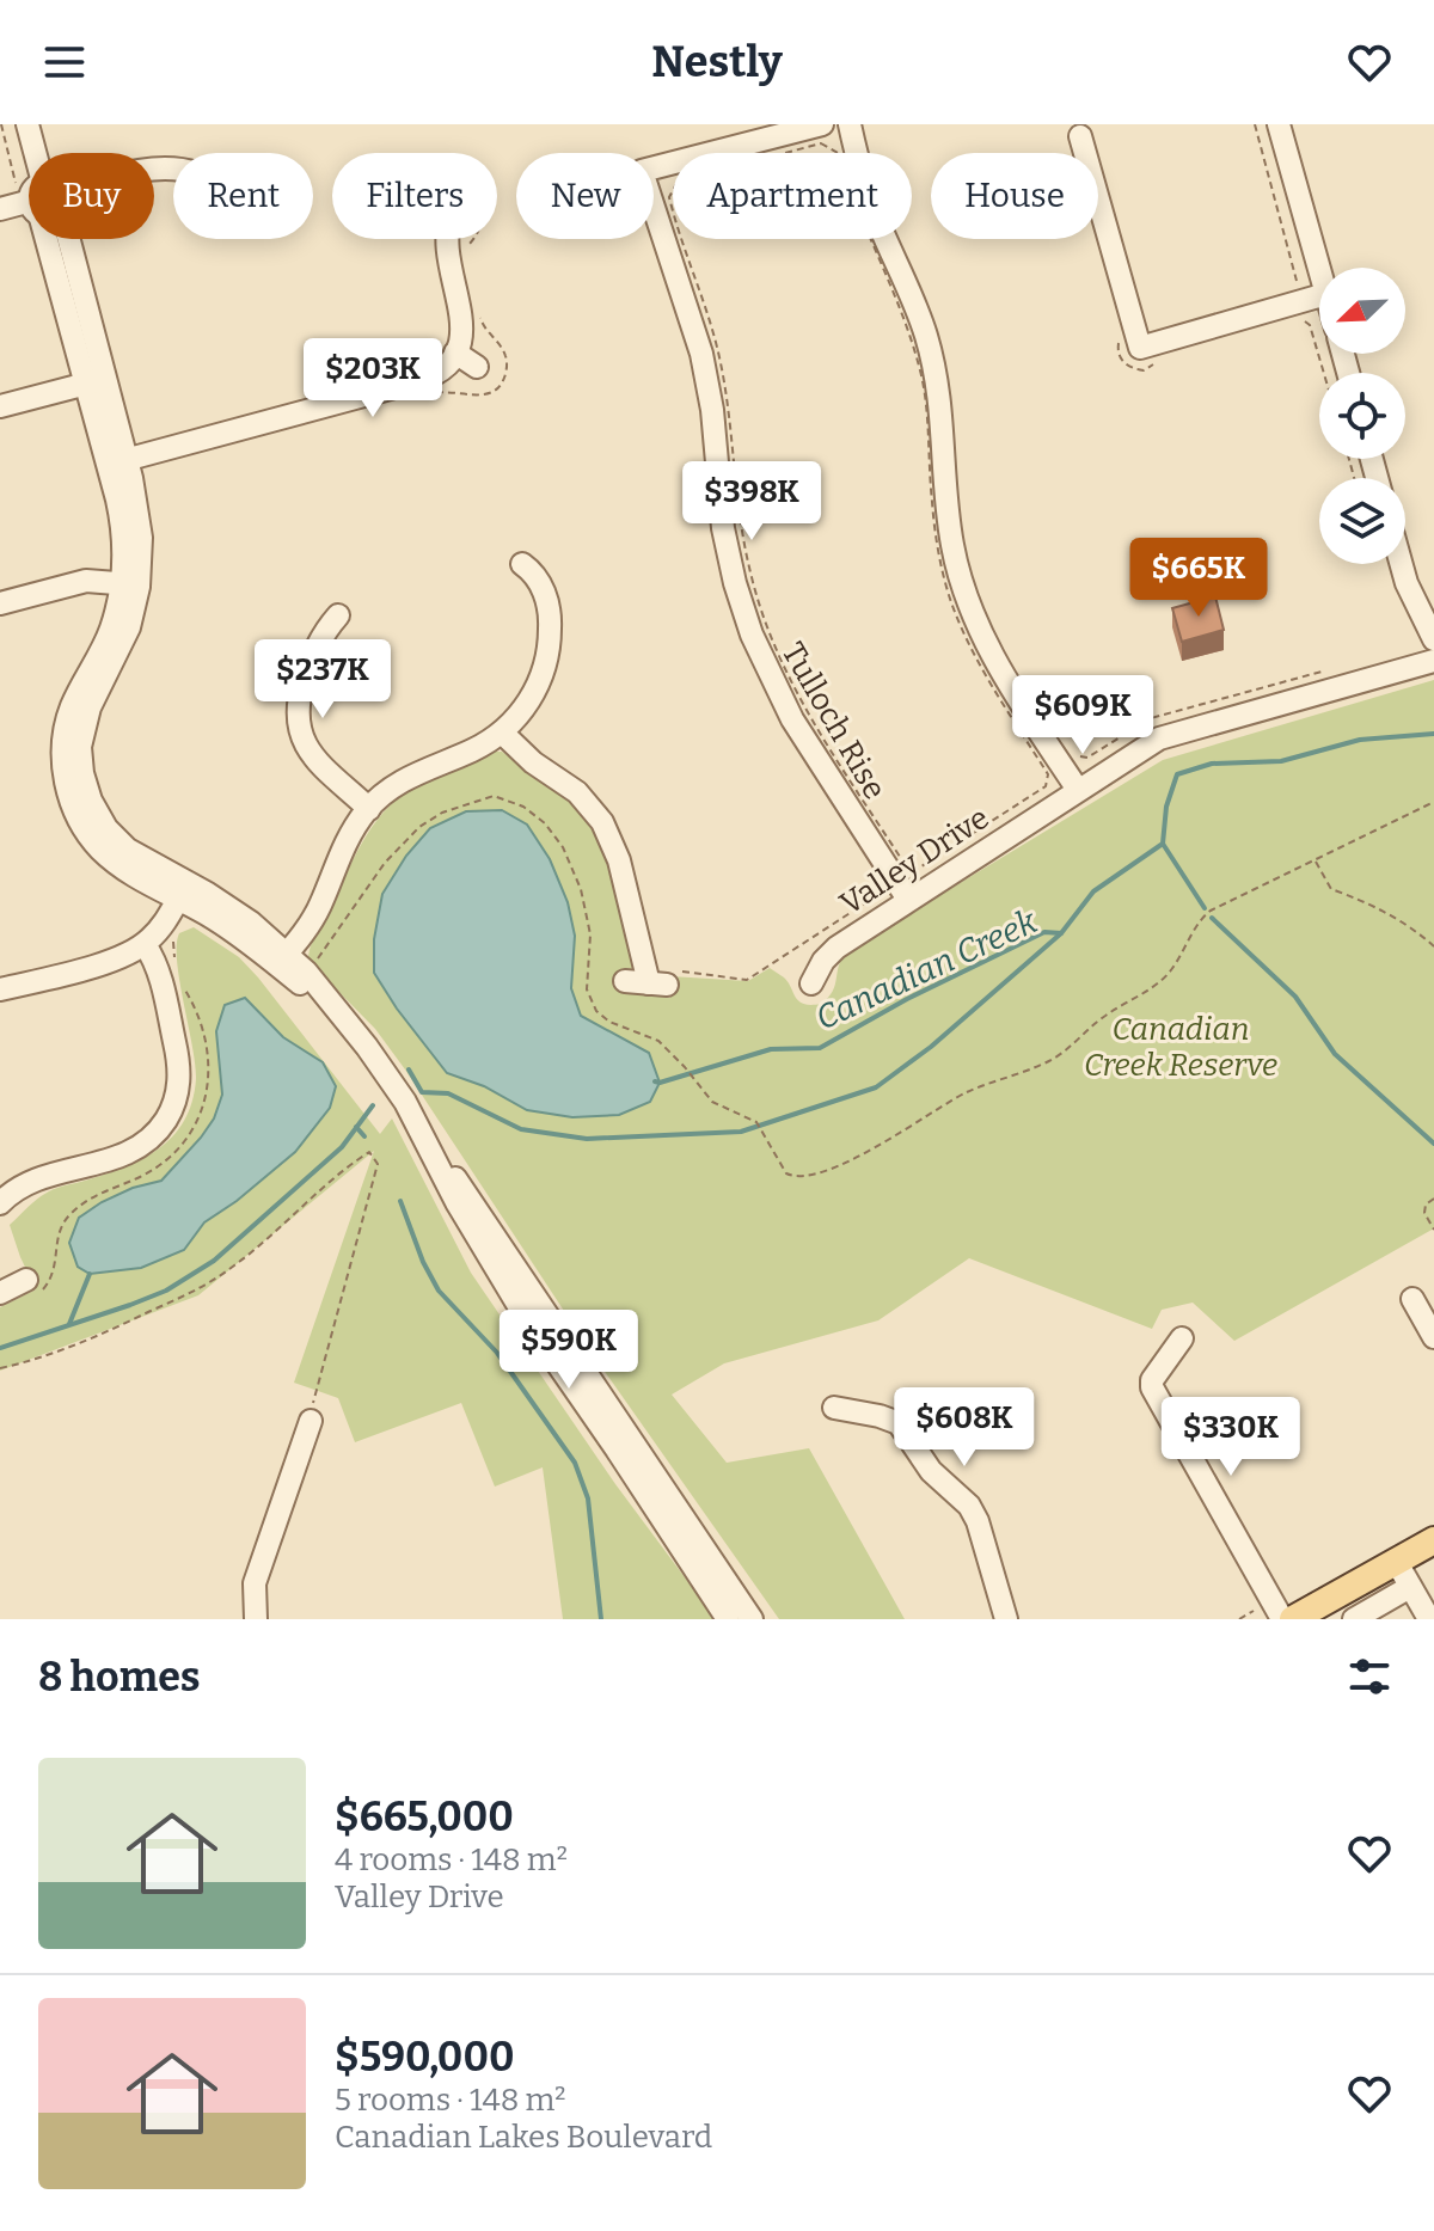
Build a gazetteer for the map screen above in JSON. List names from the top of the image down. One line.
{"streets":{"street":["Tulloch Rise","Valley Drive"]},"crossings":[["Tulloch Rise","Valley Drive"]],"water":["Canadian Creek"],"parks":["Canadian Creek Reserve"],"north":"bottom left","page":{"header":"Nestly","chip":["Buy","Rent","Filters","New","Apartment","House"],"price":["$203K","$398K","$665K","$237K","$609K","$590K","$608K","$330K"],"heading":"8 homes","list":[{"name":"$665,000","note":"4 rooms · 148 m² · Valley Drive"},{"name":"$590,000","note":"5 rooms · 148 m² · Canadian Lakes Boulevard"}]}}
